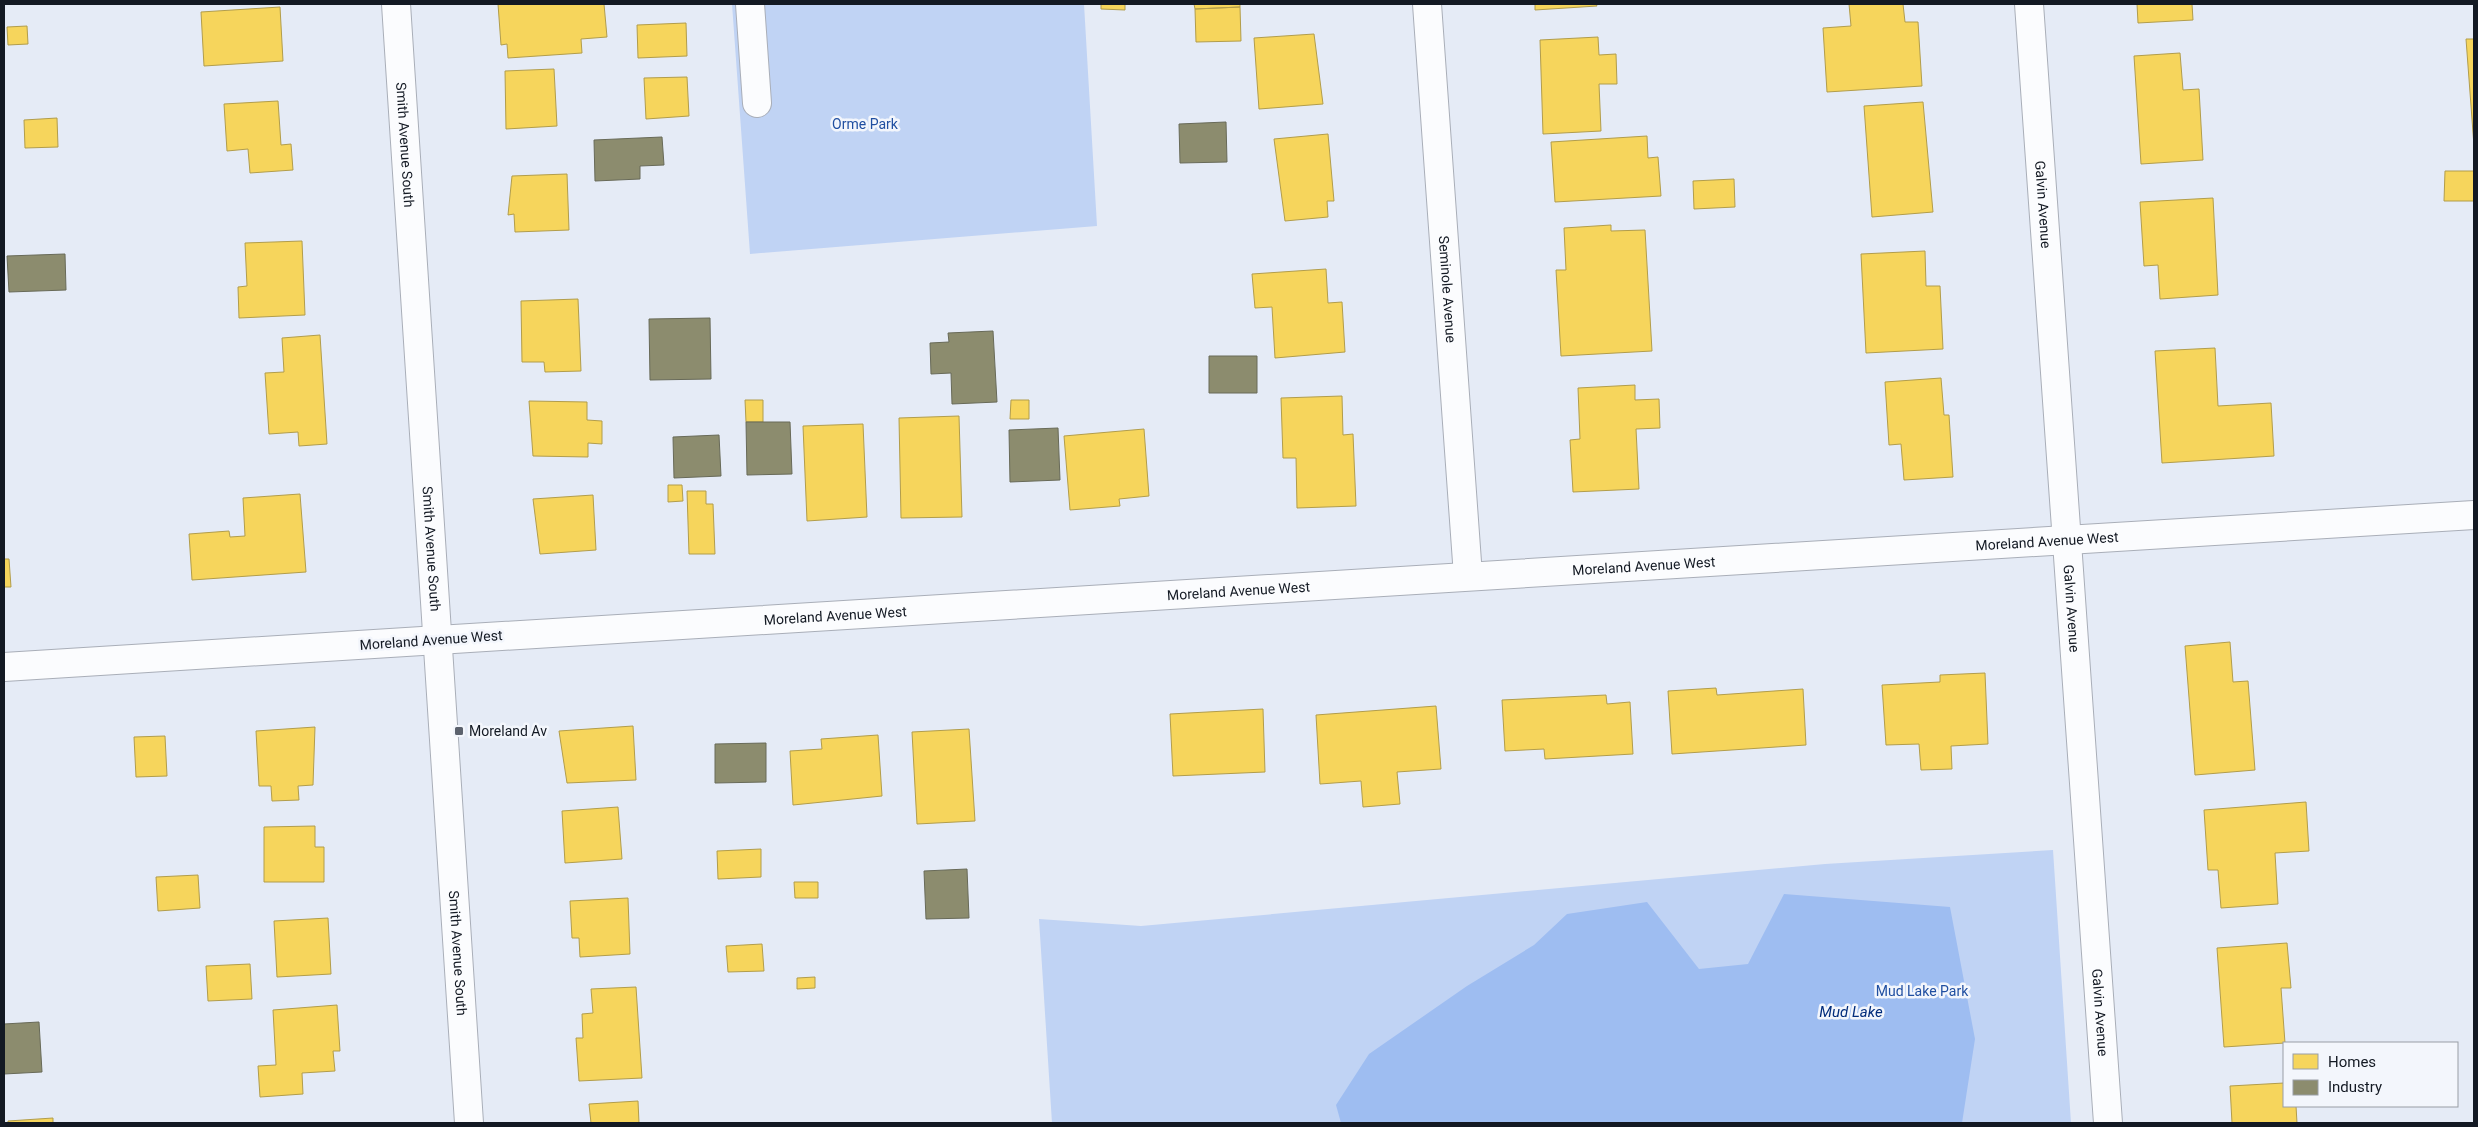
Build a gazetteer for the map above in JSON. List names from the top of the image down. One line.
{"streets":{"street":["Smith Avenue South","Galvin Avenue","Seminole Avenue","Moreland Avenue West"]},"crossings":[["Smith Avenue South","Moreland Avenue West"],["Galvin Avenue","Moreland Avenue West"],["Seminole Avenue","Moreland Avenue West"]],"water":["Mud Lake"],"parks":["Orme Park","Mud Lake Park"],"places":{"transit":["Moreland Av"]},"legend":["Homes","Industry"]}
